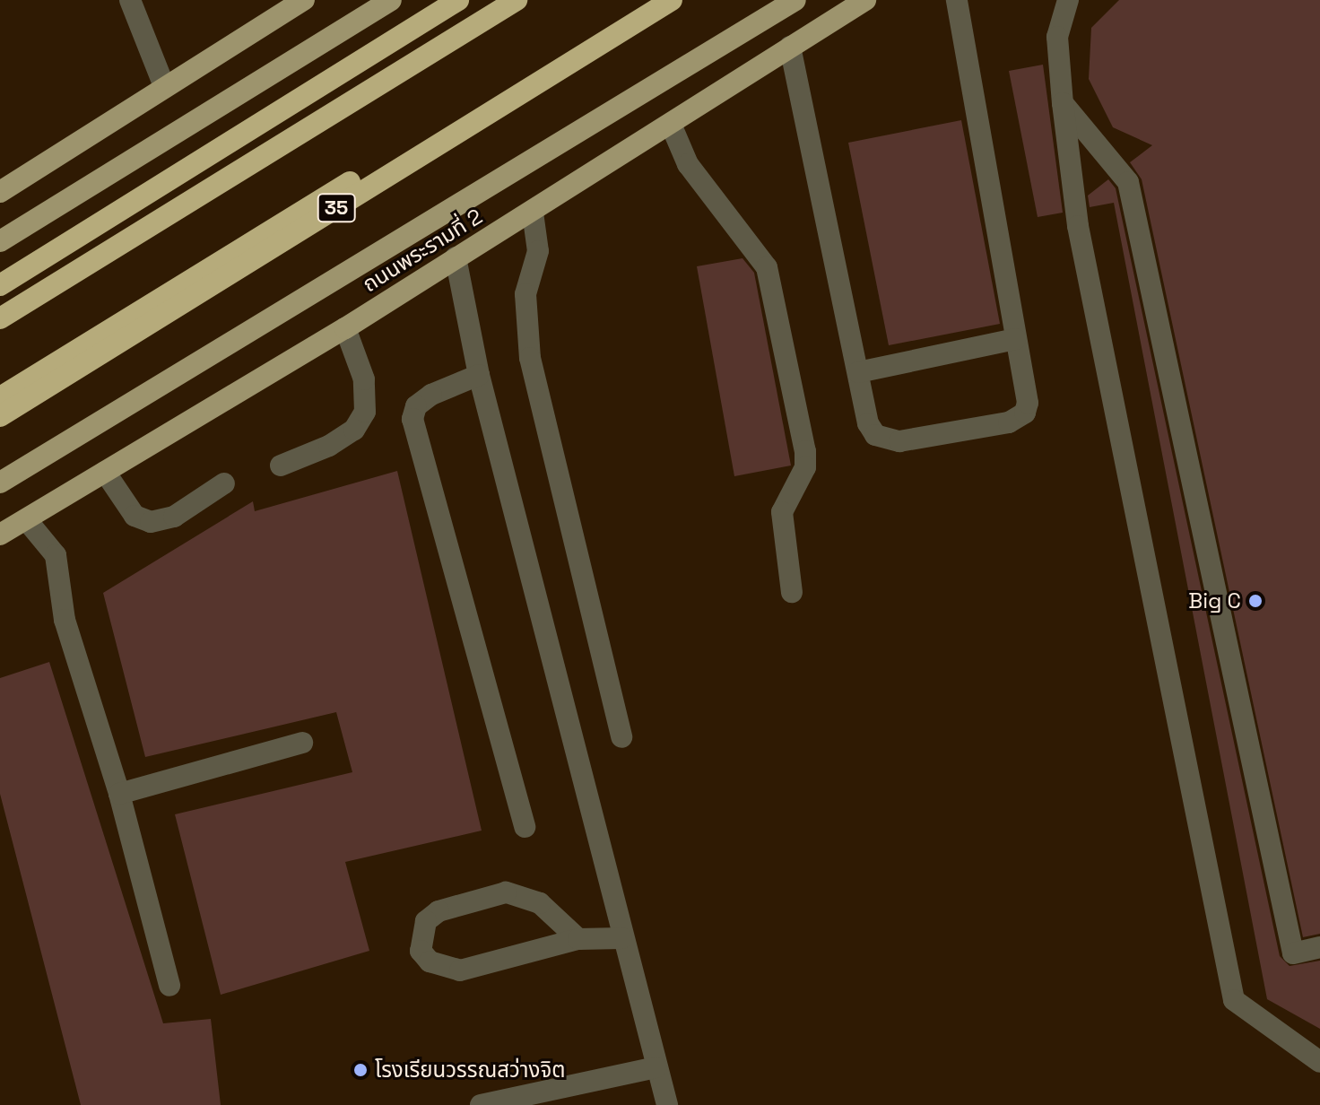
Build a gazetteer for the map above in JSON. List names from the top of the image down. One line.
{"streets":{"highway":["35"],"main road":["ถนนพระรามที่ 2"]},"places":["Big C","โรงเรียนวรรณสว่างจิต"]}
